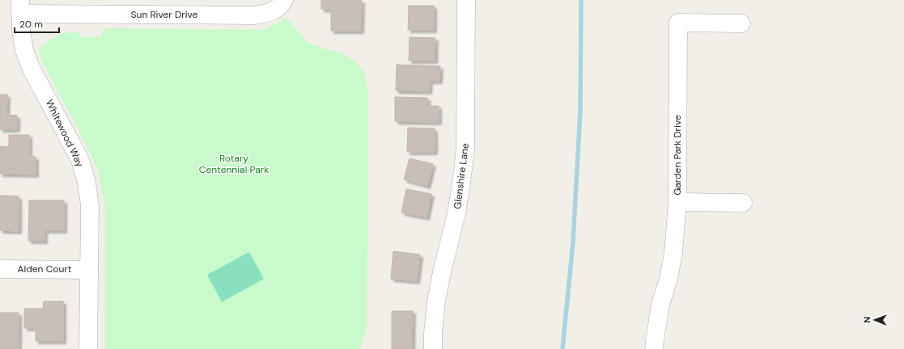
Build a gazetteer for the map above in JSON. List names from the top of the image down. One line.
{"streets":{"street":["Sun River Drive","Whitewood Way","Garden Park Drive","Glenshire Lane","Alden Court"]},"crossings":[["Sun River Drive","Whitewood Way"],["Whitewood Way","Alden Court"]],"parks":["Rotary Centennial Park"],"scale_bar":"20 m","north":"left"}
